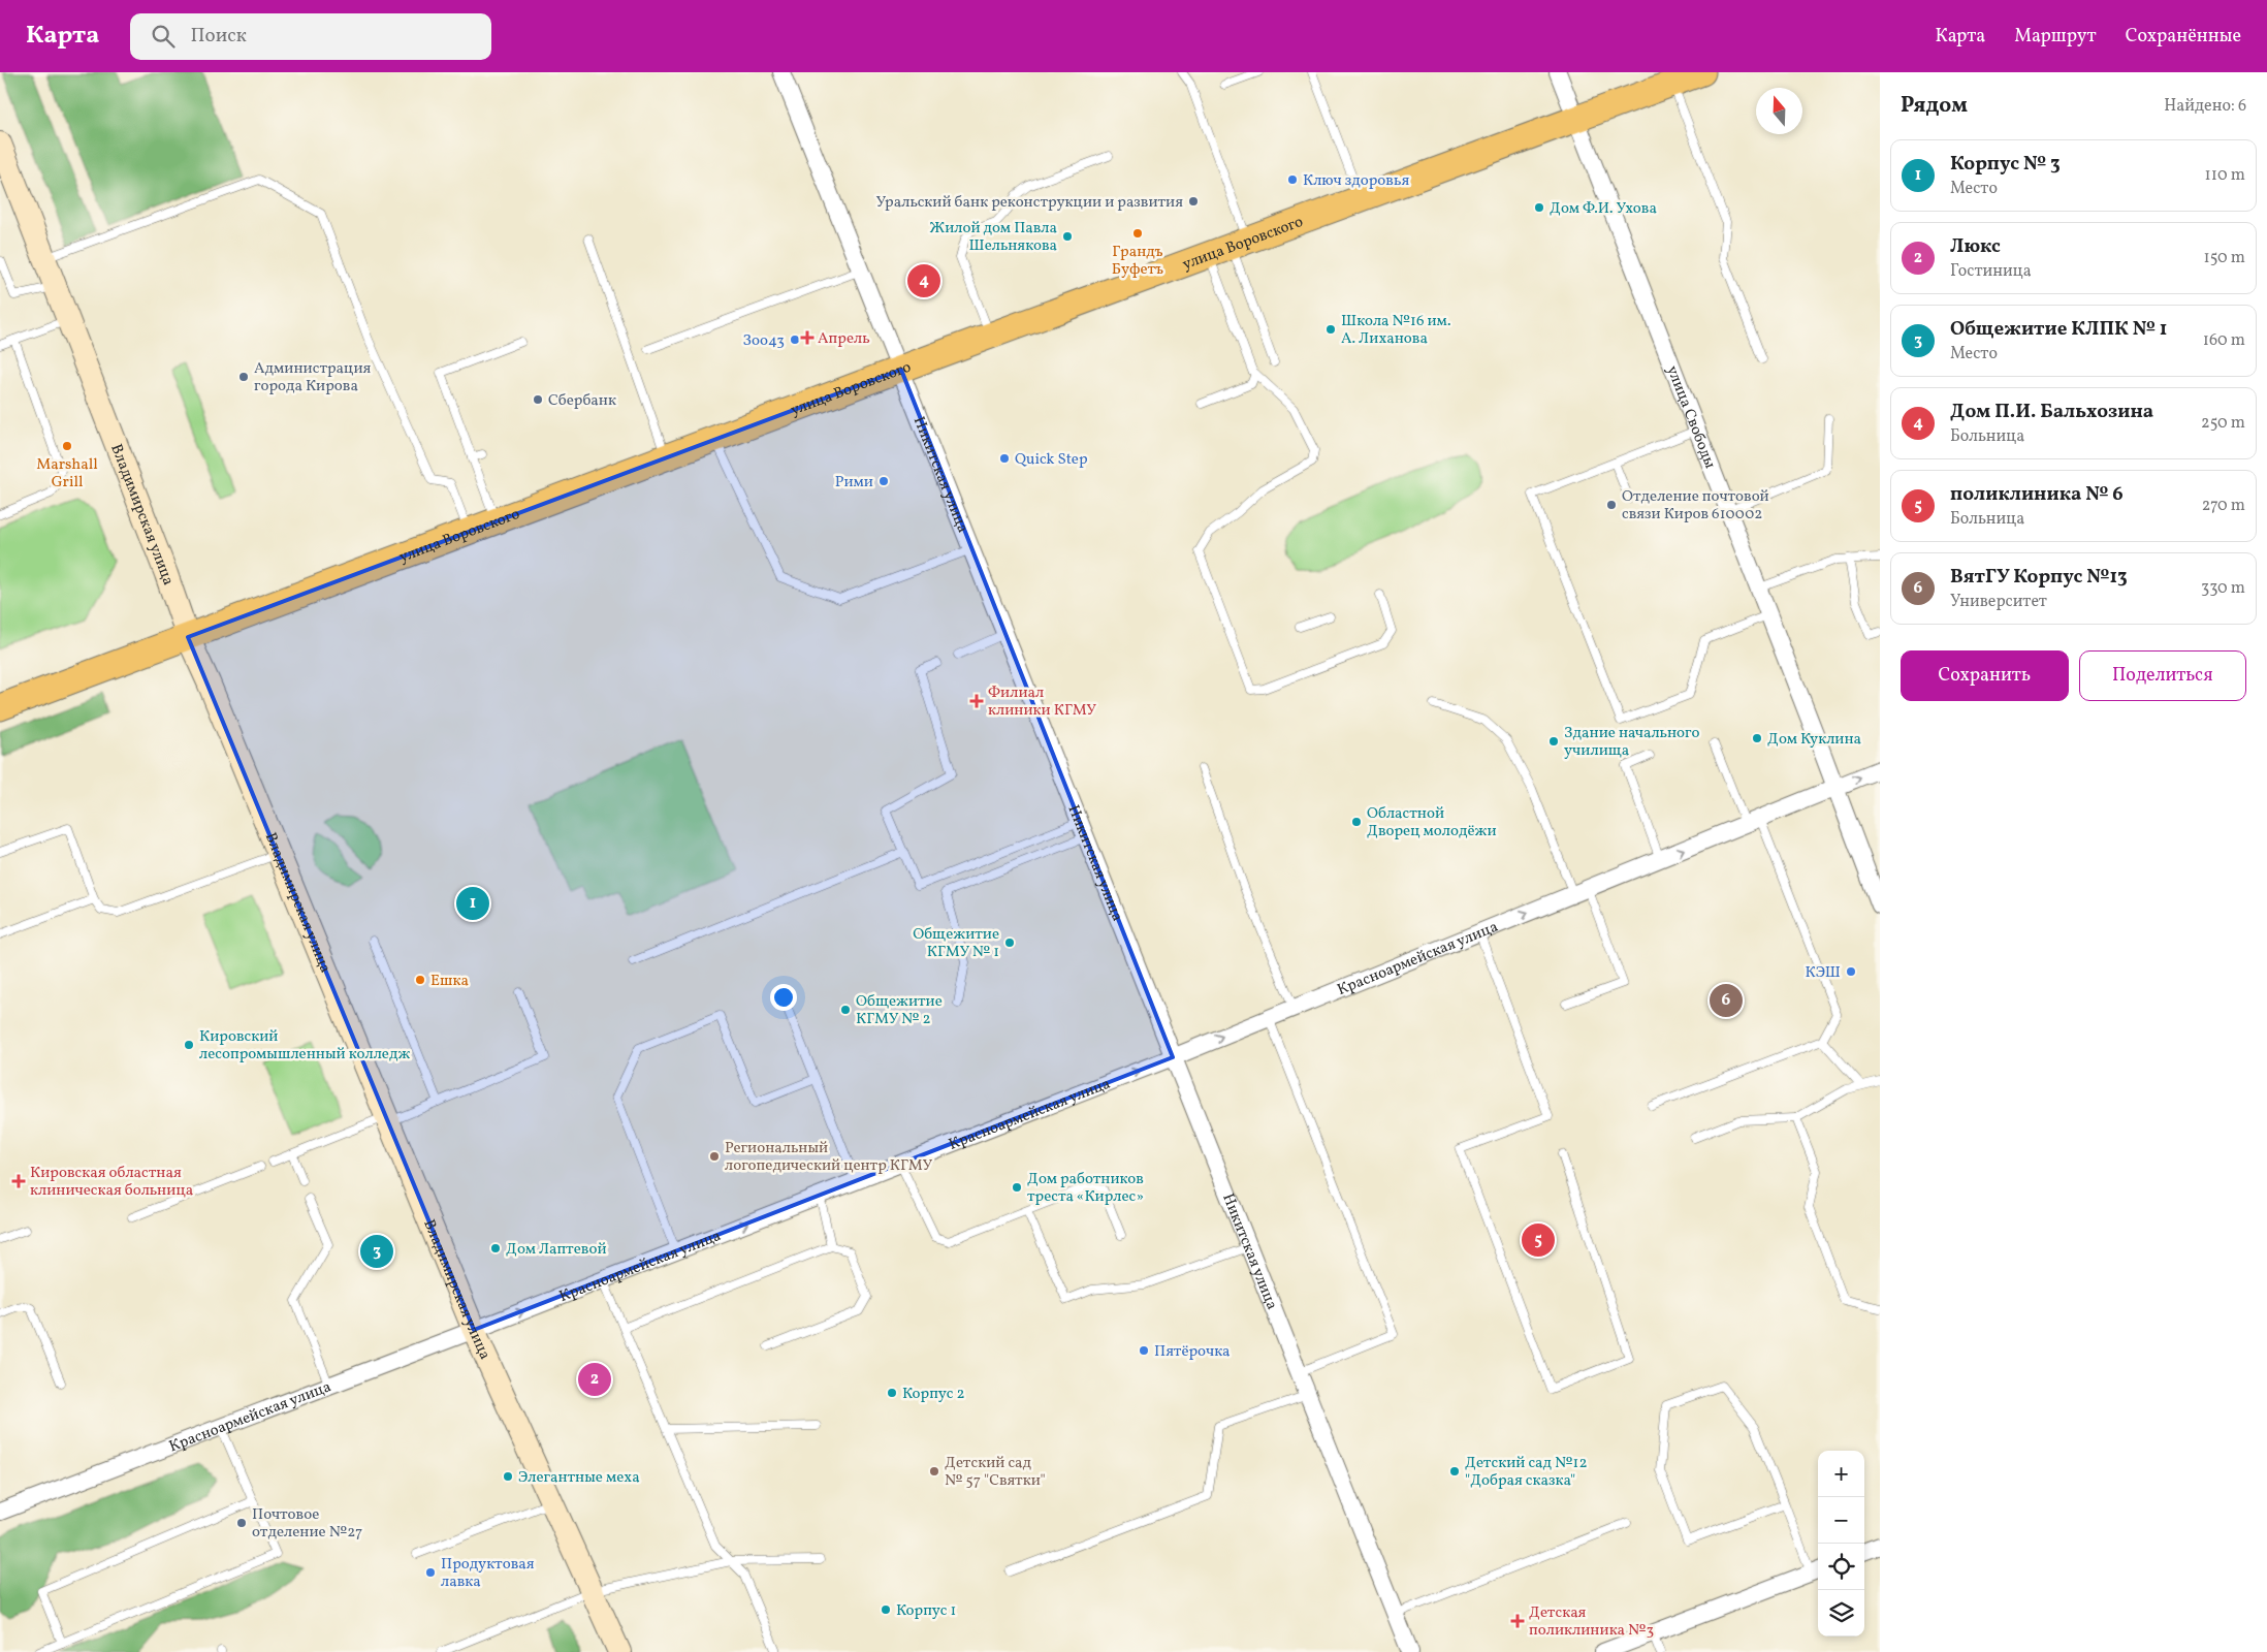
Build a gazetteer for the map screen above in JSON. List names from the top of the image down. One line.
{"streets":{"main road":["улица Воровского","Владимирская улица"],"street":["улица Свободы","Никитская улица","Красноармейская улица"]},"crossings":[["улица Воровского","улица Свободы"],["улица Воровского","Никитская улица"],["улица Воровского","Владимирская улица"],["улица Свободы","Красноармейская улица"],["Никитская улица","Красноармейская улица"],["Владимирская улица","Красноармейская улица"]],"one_way":["Красноармейская улица"],"places":{"other":["Ключ здоровья","Уральский банк реконструкции и развития","Дом Ф.И. Ухова","Грандъ Буфетъ","Жилой дом Павла Шельнякова","Школа №16 им. А. Лиханова","Зоо43","Администрация города Кирова","Сбербанк","Marshall Grill","Quick Step","Рими","Отделение почтовой связи Киров 610002","Дом Куклина","Здание начального училища","Областной Дворец молодёжи","Общежитие КГМУ № 1","КЭШ","Ешка","Общежитие КГМУ № 2","Кировский лесопромышленный колледж","Региональный логопедический центр КГМУ","Дом работников треста «Кирлес»","Дом Лаптевой","Пятёрочка","Корпус 2","Детский сад № 57 \"Святки\"","Детский сад №12 \"Добрая сказка\"","Элегантные меха","Почтовое отделение №27","Продуктовая лавка","Корпус 1"],"health":["Апрель","Филиал клиники КГМУ","Кировская областная клиническая больница","Детская поликлиника №3"]},"north":"top","page":{"header":"Карта","search":"Поиск","nav":["Карта","Маршрут","Сохранённые"],"heading":["Рядом","Найдено: 6"],"list":[{"mark":"1","name":"Корпус № 3","note":"Место","value":"110 m"},{"mark":"2","name":"Люкс","note":"Гостиница","value":"150 m"},{"mark":"3","name":"Общежитие КЛПК № 1","note":"Место","value":"160 m"},{"mark":"4","name":"Дом П.И. Бальхозина","note":"Больница","value":"250 m"},{"mark":"5","name":"поликлиника № 6","note":"Больница","value":"270 m"},{"mark":"6","name":"ВятГУ Корпус №13","note":"Университет","value":"330 m"}],"pins":["4","1","6","5","3","2"],"buttons":["Сохранить","Поделиться"],"map_buttons":["+","−"]}}
